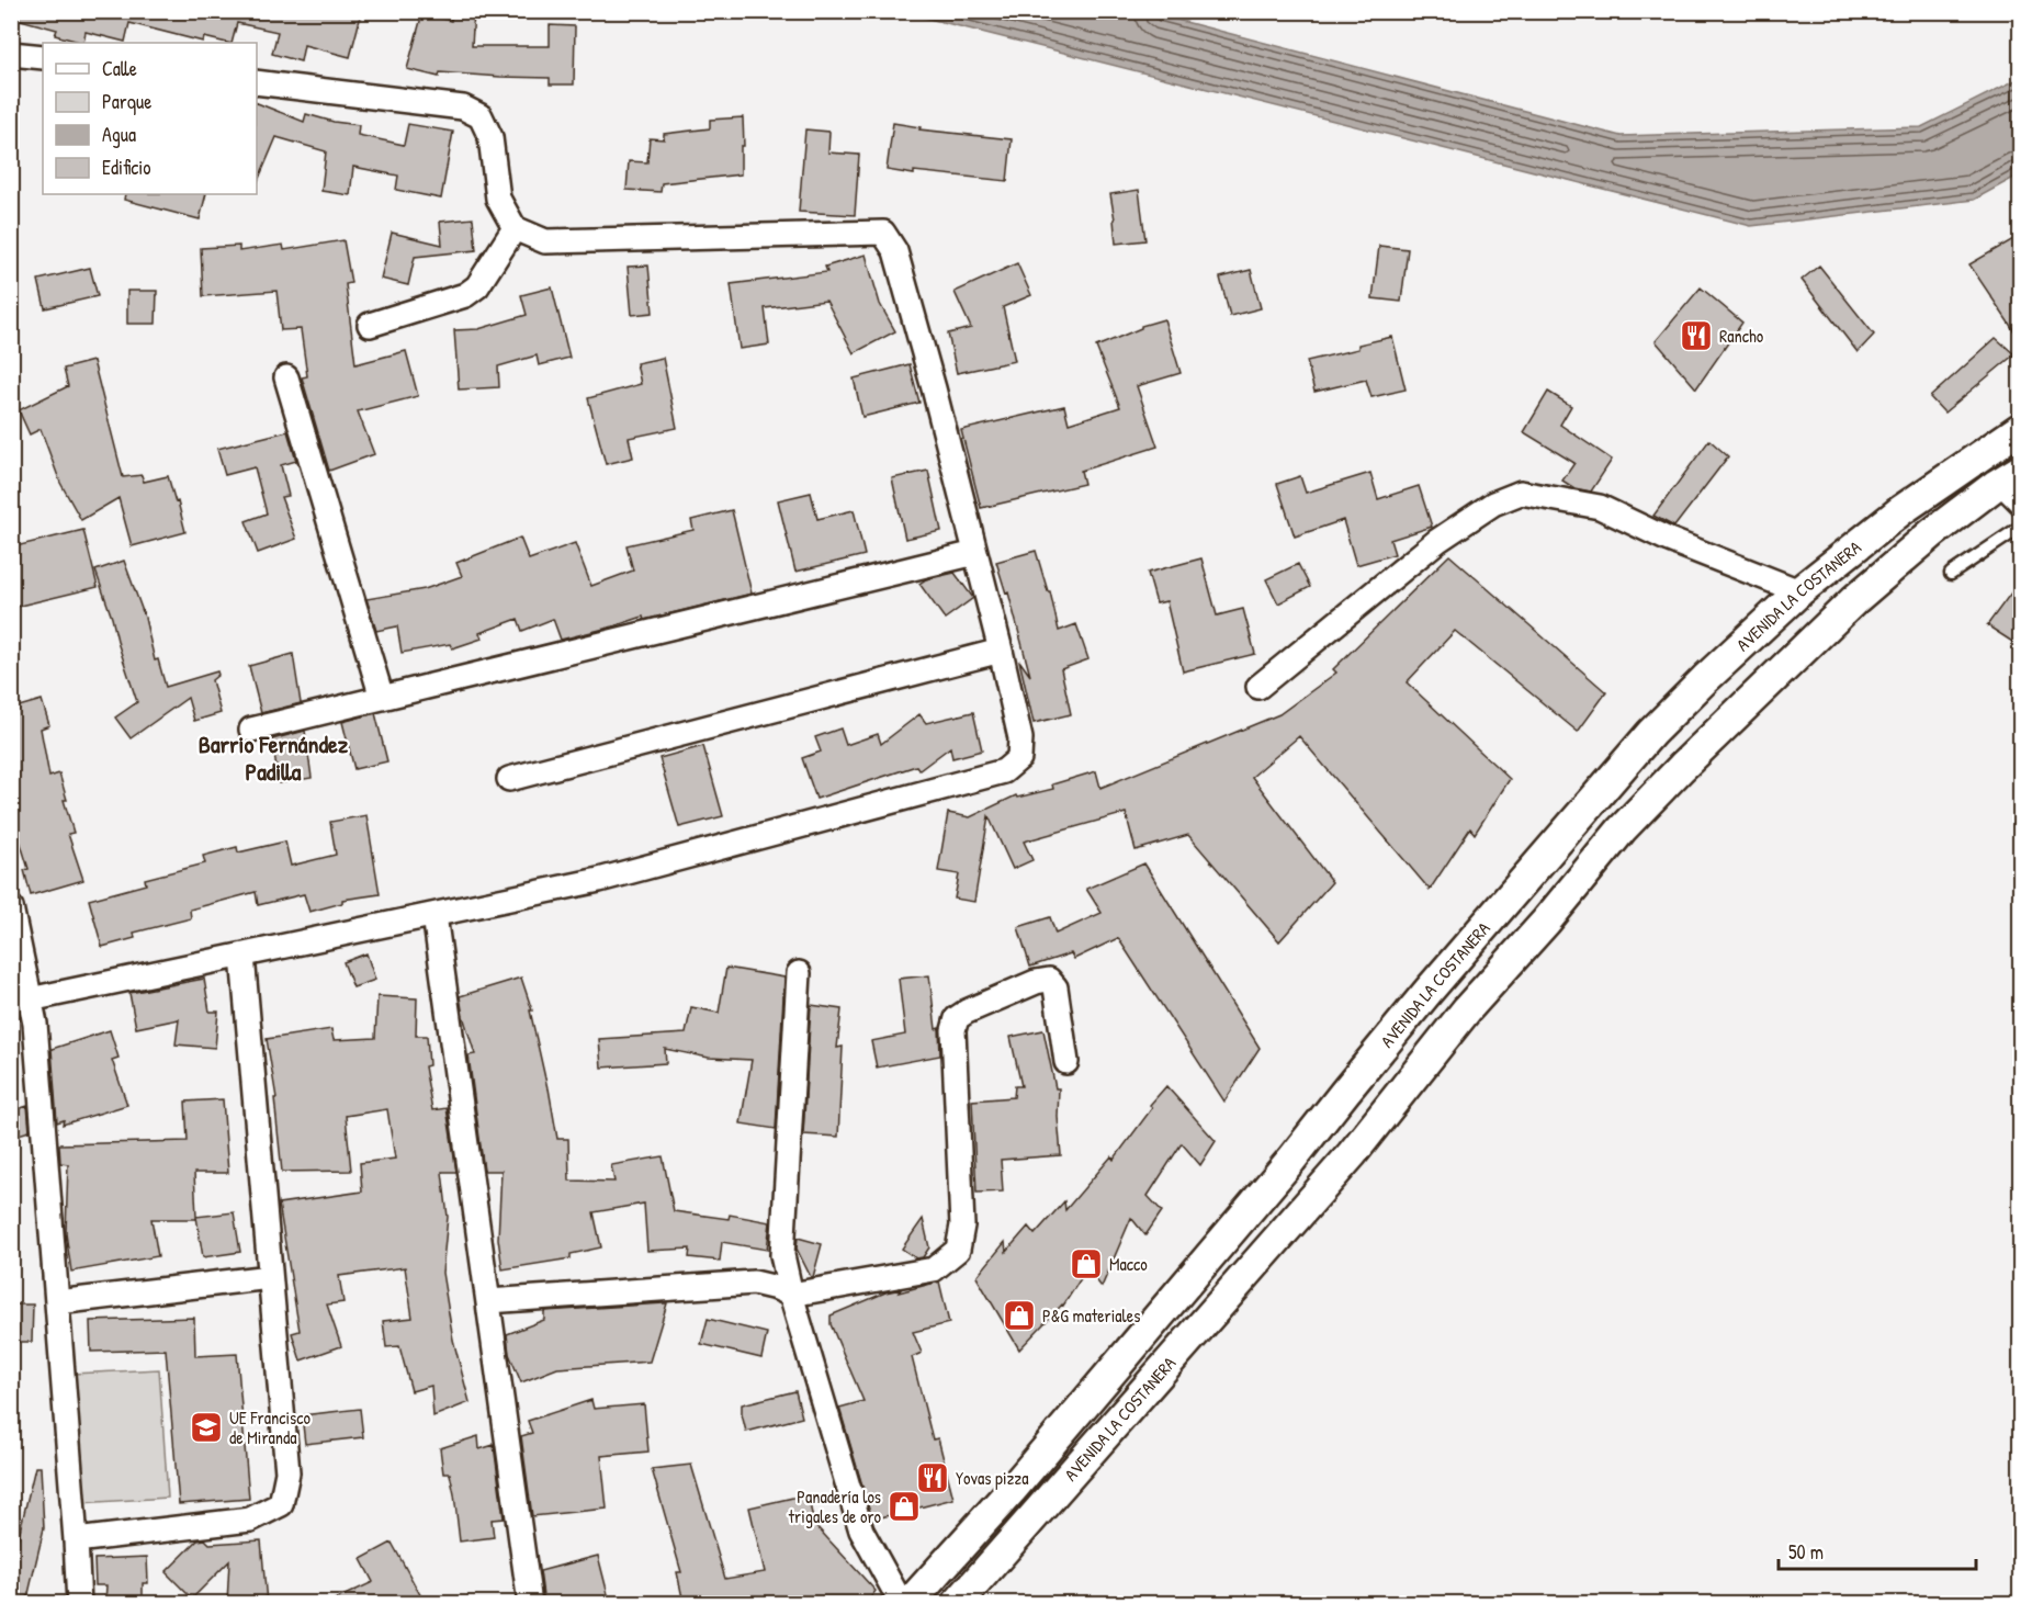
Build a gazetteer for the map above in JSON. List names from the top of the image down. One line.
{"streets":{"street":["AVENIDA LA COSTANERA"]},"districts":["Barrio Fernández Padilla"],"places":{"restaurant":["Rancho","Yovas pizza"],"shop":["Macco","P&G materiales","Panadería los trigales de oro"],"school or university":["UE Francisco de Miranda"]},"legend":["Calle","Parque","Agua","Edificio"],"scale_bar":"50 m"}
